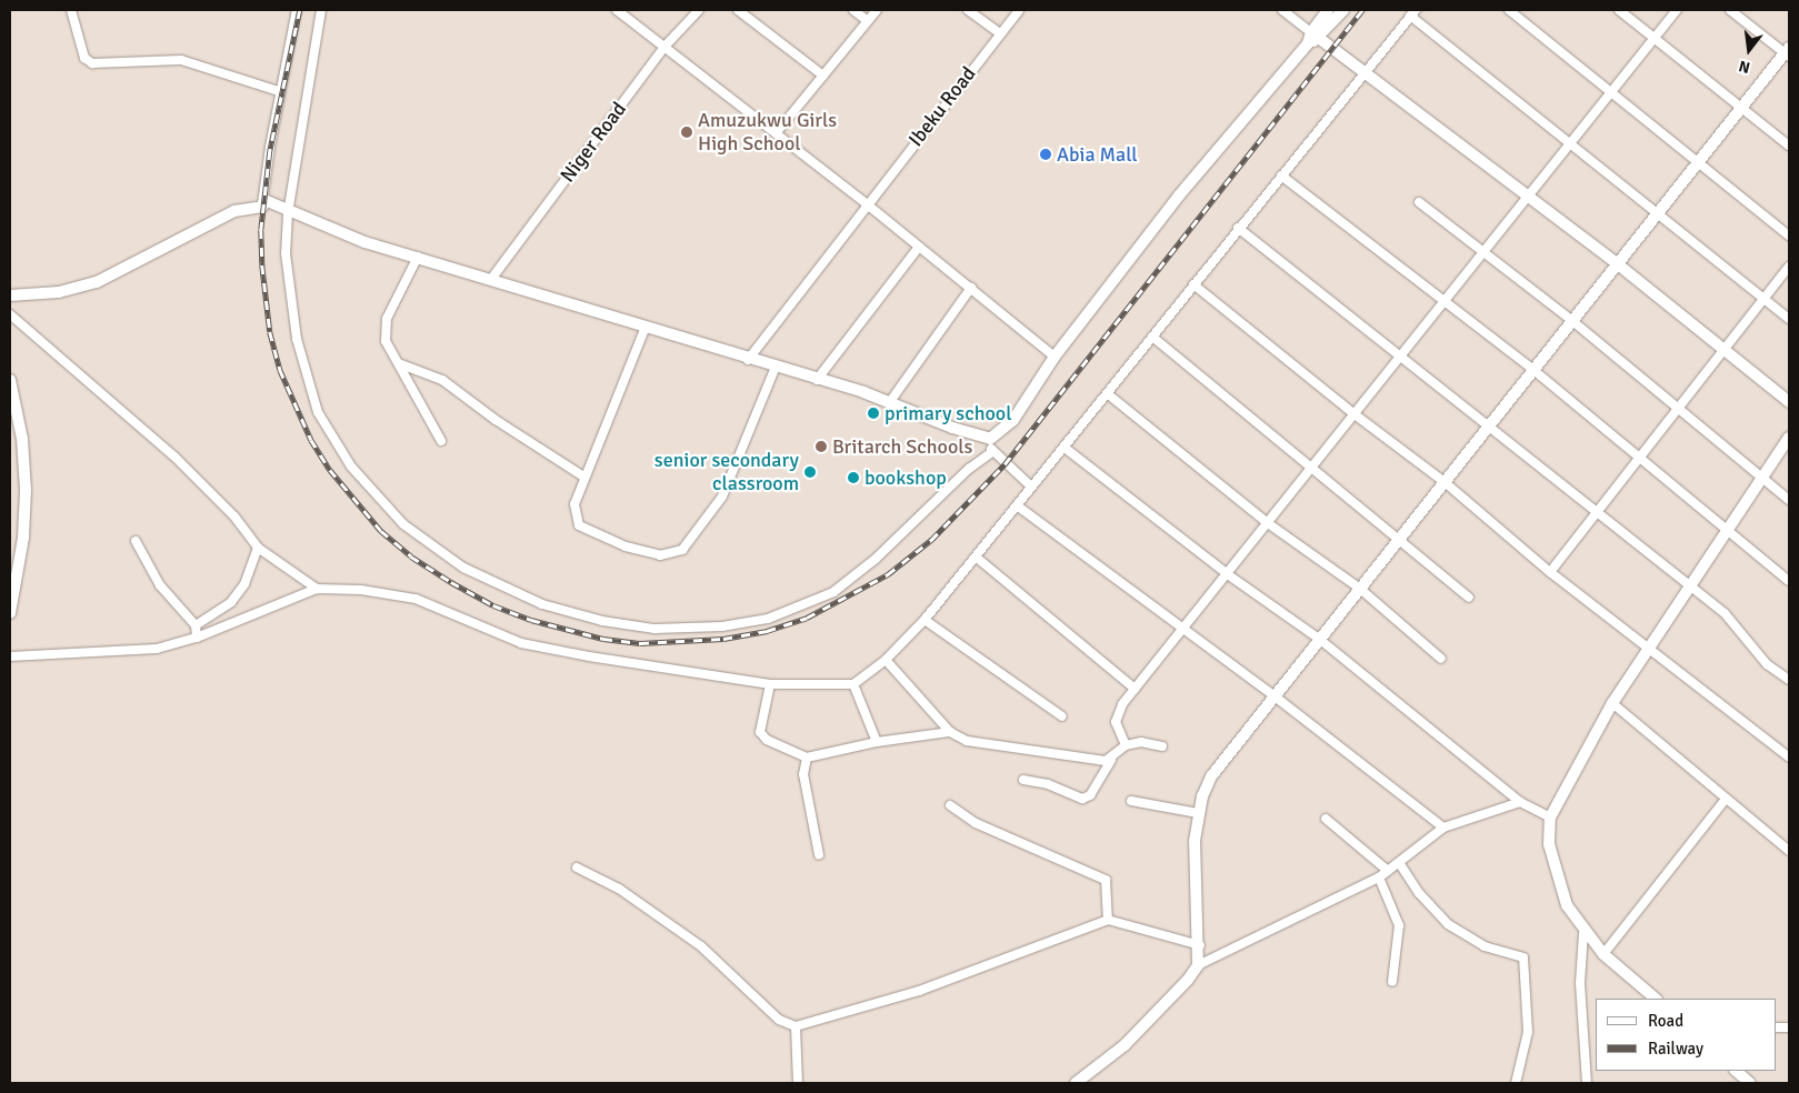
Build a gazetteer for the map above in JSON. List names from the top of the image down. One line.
{"streets":{"street":["Ibeku Road","Niger Road"]},"places":["Amuzukwu Girls High School","Abia Mall","primary school","Britarch Schools","senior secondary classroom","bookshop"],"legend":["Road","Railway"],"north":"bottom"}
